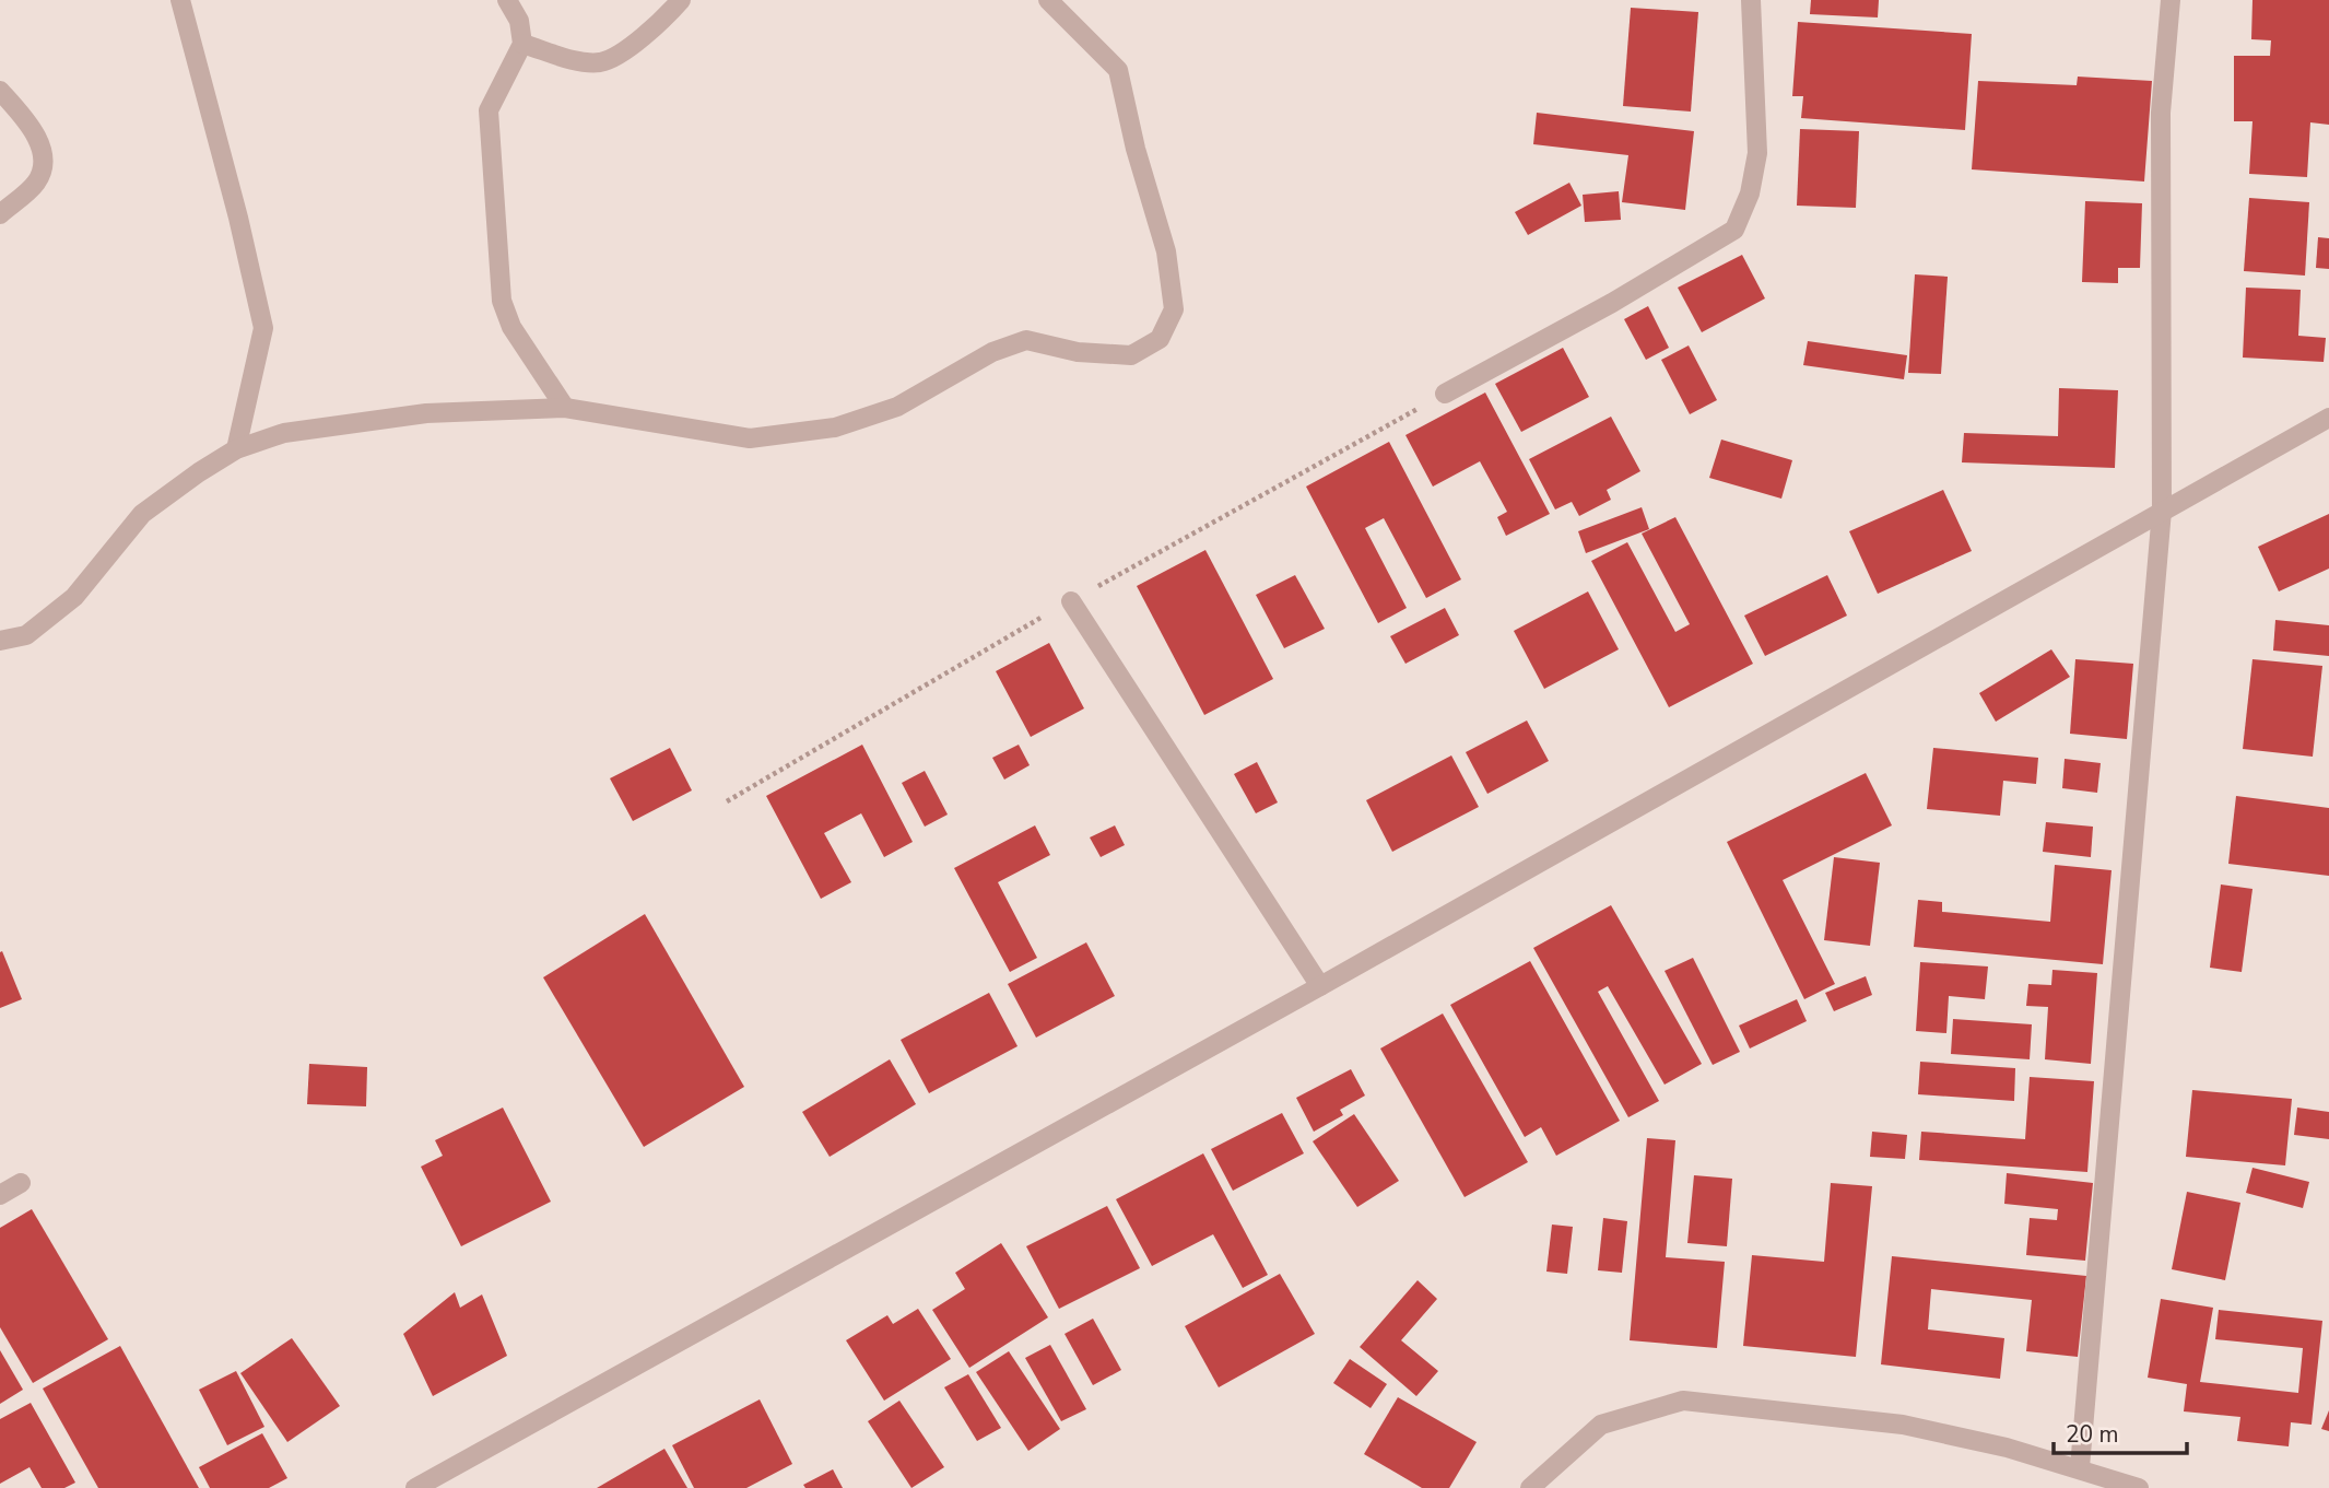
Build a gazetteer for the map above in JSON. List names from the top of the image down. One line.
{"scale_bar":"20 m"}
